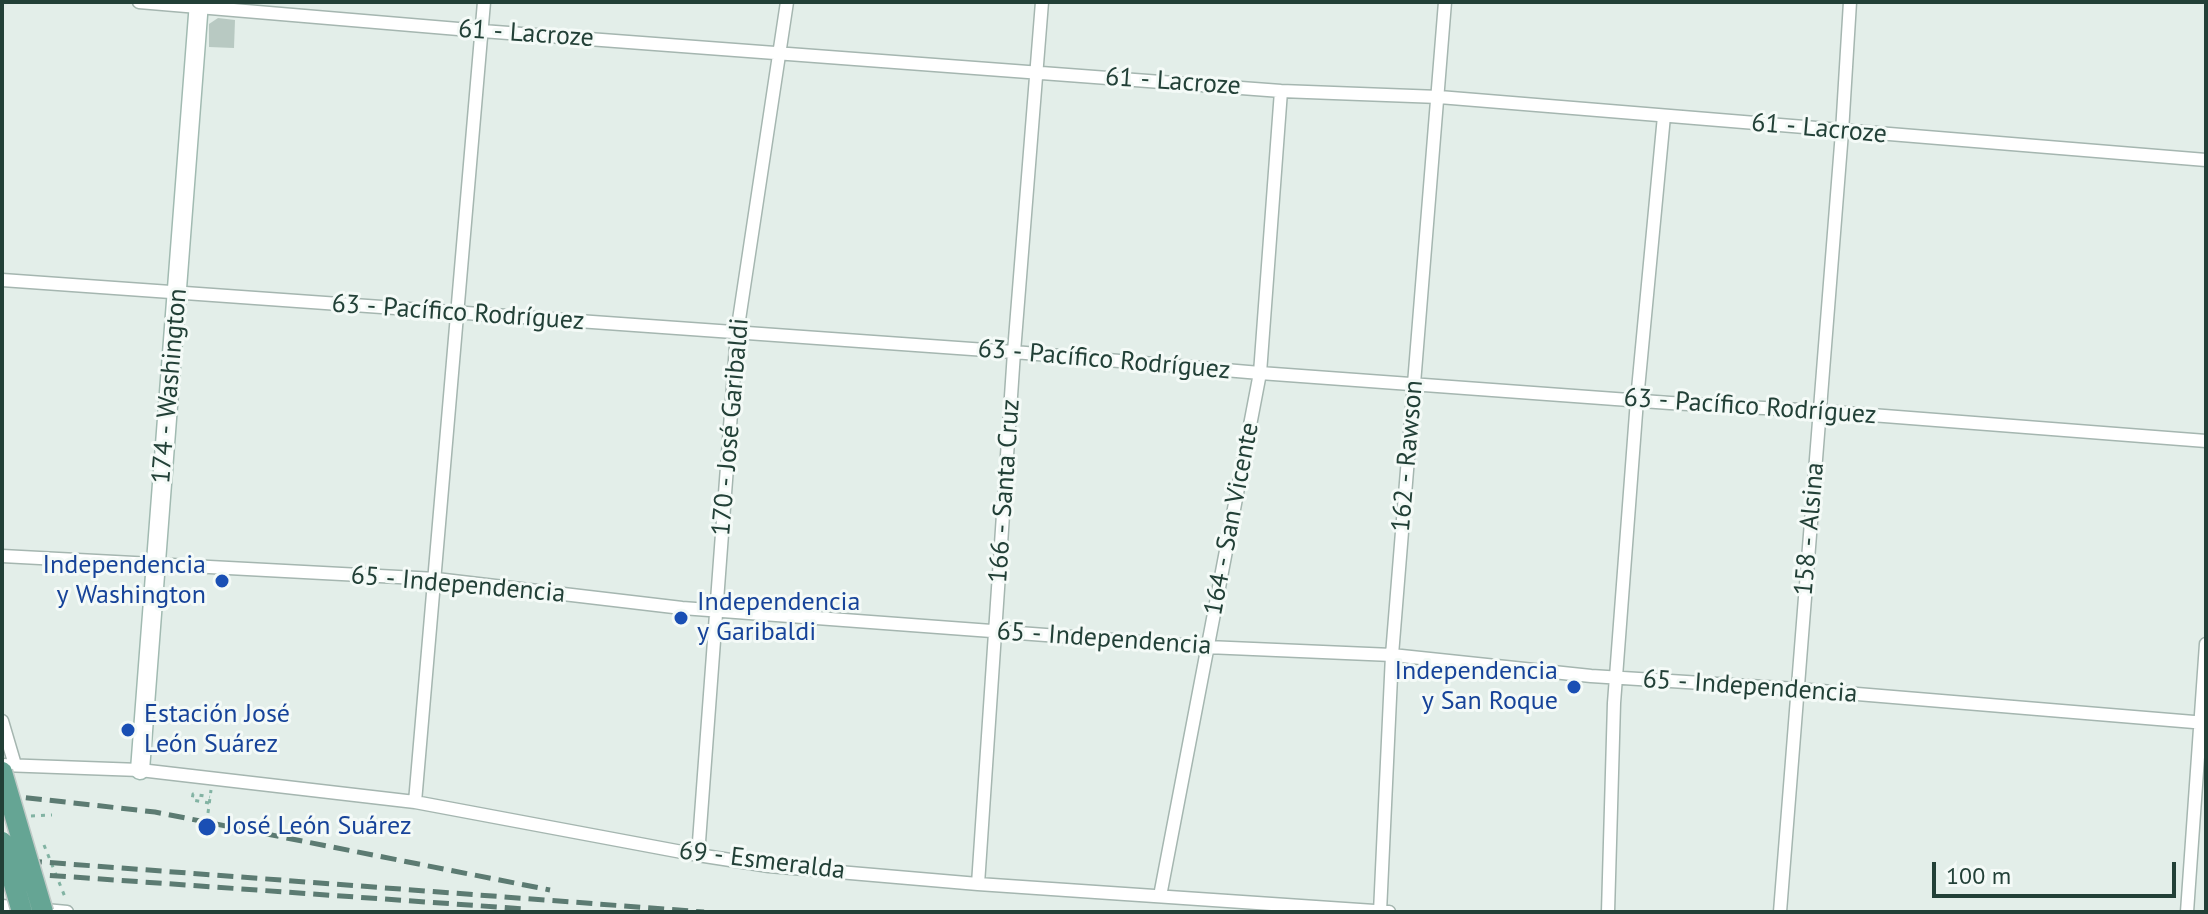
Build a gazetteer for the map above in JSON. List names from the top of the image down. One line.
{"streets":{"street":["61 - Lacroze","63 - Pacífico Rodríguez","174 - Washington","170 - José Garibaldi","162 - Rawson","166 - Santa Cruz","164 - San Vicente","158 - Alsina","65 - Independencia","69 - Esmeralda"]},"crossings":[["61 - Lacroze","174 - Washington"],["61 - Lacroze","170 - José Garibaldi"],["61 - Lacroze","162 - Rawson"],["61 - Lacroze","166 - Santa Cruz"],["61 - Lacroze","164 - San Vicente"],["61 - Lacroze","158 - Alsina"],["63 - Pacífico Rodríguez","174 - Washington"],["63 - Pacífico Rodríguez","170 - José Garibaldi"],["63 - Pacífico Rodríguez","162 - Rawson"],["63 - Pacífico Rodríguez","166 - Santa Cruz"],["63 - Pacífico Rodríguez","164 - San Vicente"],["63 - Pacífico Rodríguez","158 - Alsina"],["174 - Washington","65 - Independencia"],["174 - Washington","69 - Esmeralda"],["170 - José Garibaldi","65 - Independencia"],["170 - José Garibaldi","69 - Esmeralda"],["162 - Rawson","65 - Independencia"],["162 - Rawson","69 - Esmeralda"],["166 - Santa Cruz","65 - Independencia"],["166 - Santa Cruz","69 - Esmeralda"],["164 - San Vicente","65 - Independencia"],["164 - San Vicente","69 - Esmeralda"],["158 - Alsina","65 - Independencia"]],"places":["Independencia y Washington","Independencia y Garibaldi","Independencia y San Roque","Estación José León Suárez","José León Suárez"],"scale_bar":"100 m"}
